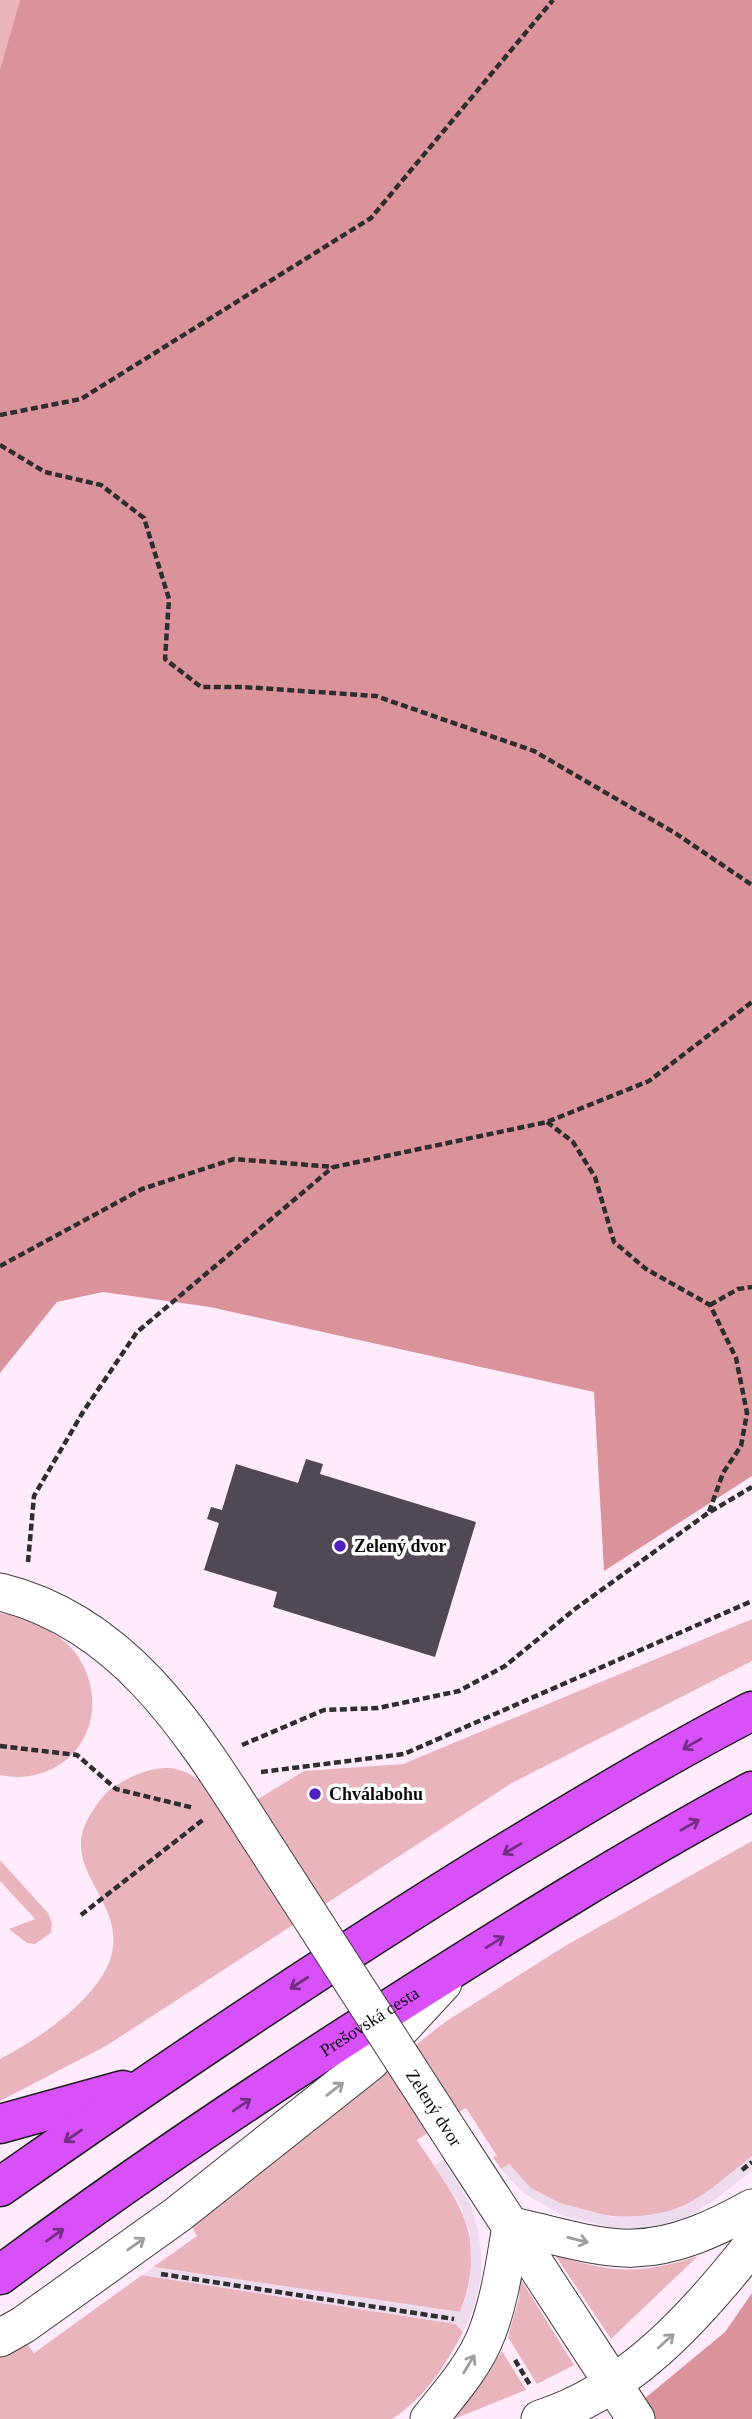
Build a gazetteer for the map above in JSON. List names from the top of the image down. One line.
{"streets":{"highway":["Prešovská cesta"],"street":["Zelený dvor"]},"places":["Zelený dvor","Chválabohu"]}
